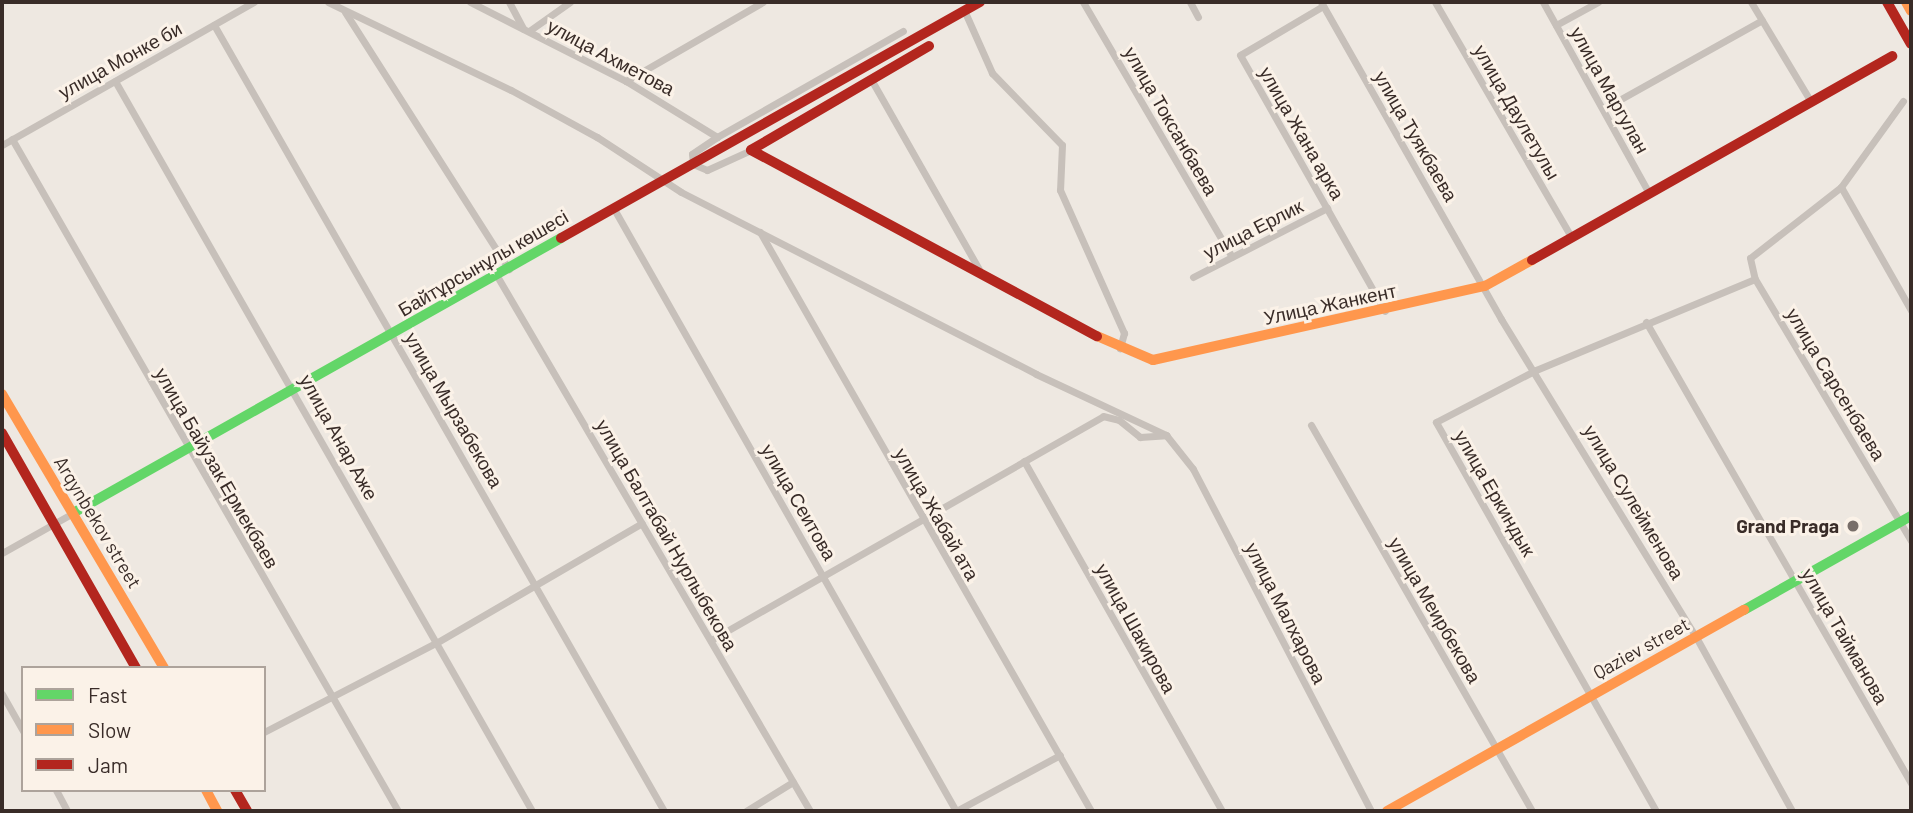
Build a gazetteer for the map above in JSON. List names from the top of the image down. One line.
{"streets":{"street":["улица Ахметова","улица Монке би","улица Маргулан","улица Даулетулы","улица Токсанбаева","улица Жана арка","улица Туякбаева","улица Ерлик","Байтұрсынұлы көшесі","Улица Жанкент","улица Сарсенбаева","улица Мырзабекова","улица Анар Аже","улица Байузак Ермекбаев","улица Еркиндык","улица Сеитова","улица Сулейменова","улица Жабай ата","Arqynbekov street","улица Балтабай Нурлыбекова","улица Меирбекова","улица Малхарова","улица Шакирова","улица Тайманова","Qaziev street"]},"crossings":[["улица Монке би","улица Мырзабекова"],["улица Монке би","улица Анар Аже"],["улица Монке би","улица Байузак Ермекбаев"],["улица Маргулан","Улица Жанкент"],["улица Даулетулы","Улица Жанкент"],["улица Токсанбаева","улица Ерлик"],["улица Жана арка","улица Туякбаева"],["улица Жана арка","улица Ерлик"],["улица Жана арка","Улица Жанкент"],["улица Туякбаева","Улица Жанкент"],["улица Туякбаева","улица Сулейменова"],["Байтұрсынұлы көшесі","улица Мырзабекова"],["Байтұрсынұлы көшесі","улица Анар Аже"],["Байтұрсынұлы көшесі","улица Байузак Ермекбаев"],["Байтұрсынұлы көшесі","улица Сеитова"],["Байтұрсынұлы көшесі","Arqynbekov street"],["Байтұрсынұлы көшесі","улица Балтабай Нурлыбекова"],["Улица Жанкент","улица Сулейменова"],["улица Сарсенбаева","улица Еркиндык"],["улица Сарсенбаева","Qaziev street"],["улица Еркиндык","улица Сулейменова"],["улица Еркиндык","улица Тайманова"],["улица Еркиндык","Qaziev street"],["улица Сеитова","улица Жабай ата"],["улица Сулейменова","Qaziev street"],["улица Меирбекова","Qaziev street"],["улица Тайманова","Qaziev street"]],"places":["Grand Praga"],"legend":["Fast","Slow","Jam"]}
